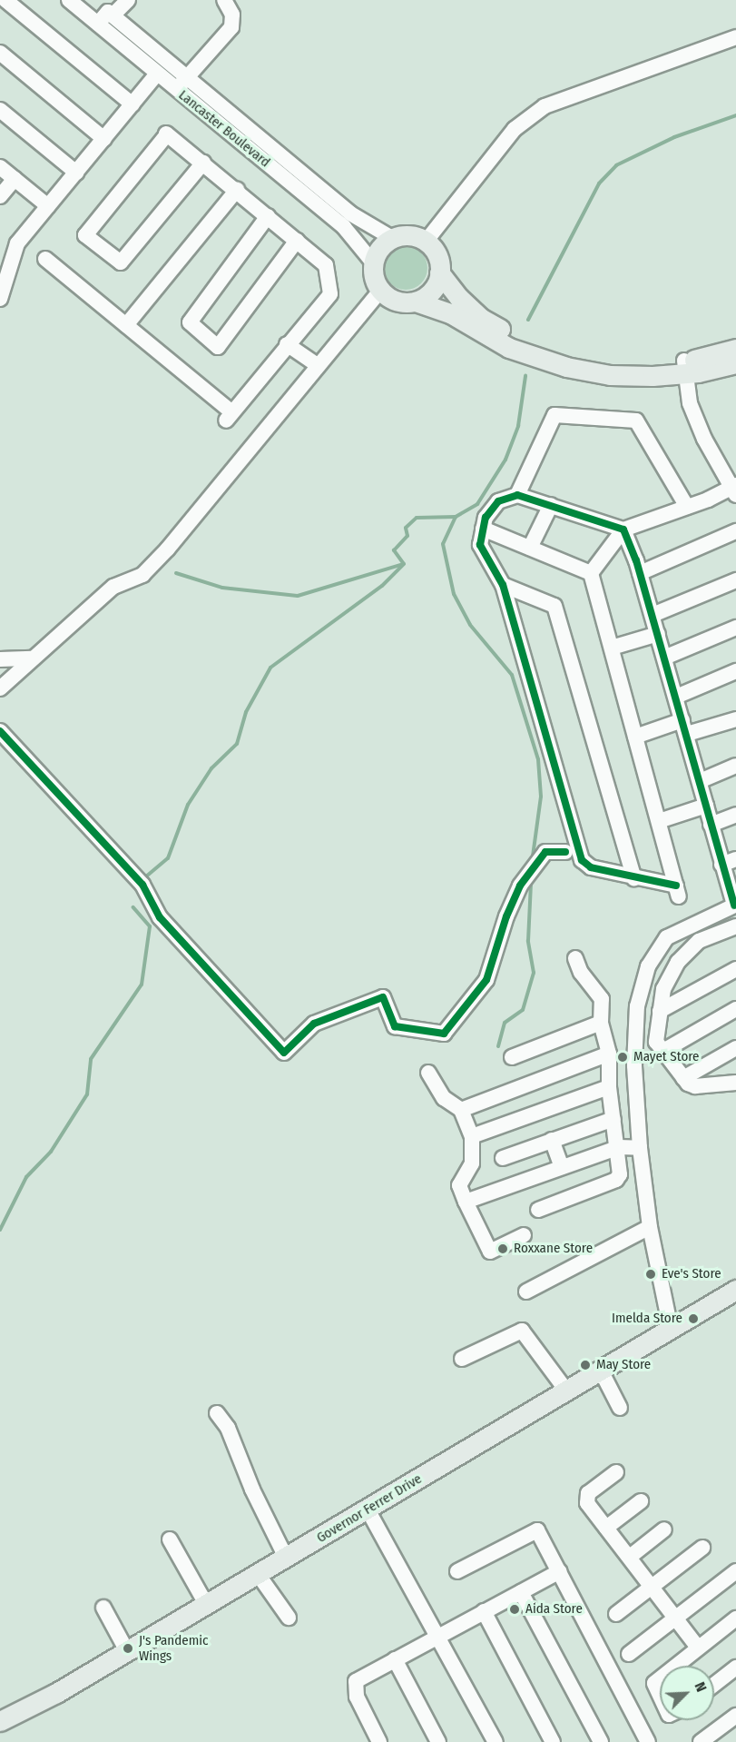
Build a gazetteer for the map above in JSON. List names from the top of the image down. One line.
{"streets":{"main road":["Governor Ferrer Drive"],"street":["Lancaster Boulevard"]},"places":["Mayet Store","Roxxane Store","Eve's Store","Imelda Store","May Store","Aida Store","J's Pandemic Wings"],"north":"top right"}
